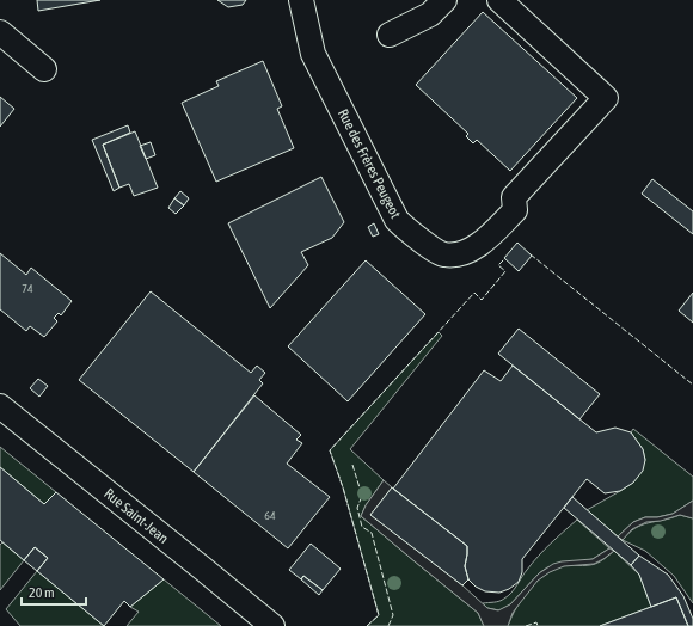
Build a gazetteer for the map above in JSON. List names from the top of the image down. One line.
{"streets":{"street":["Rue des Frères Peugeot","Rue Saint-Jean"]},"house_numbers":["74","64"],"scale_bar":"20 m"}
